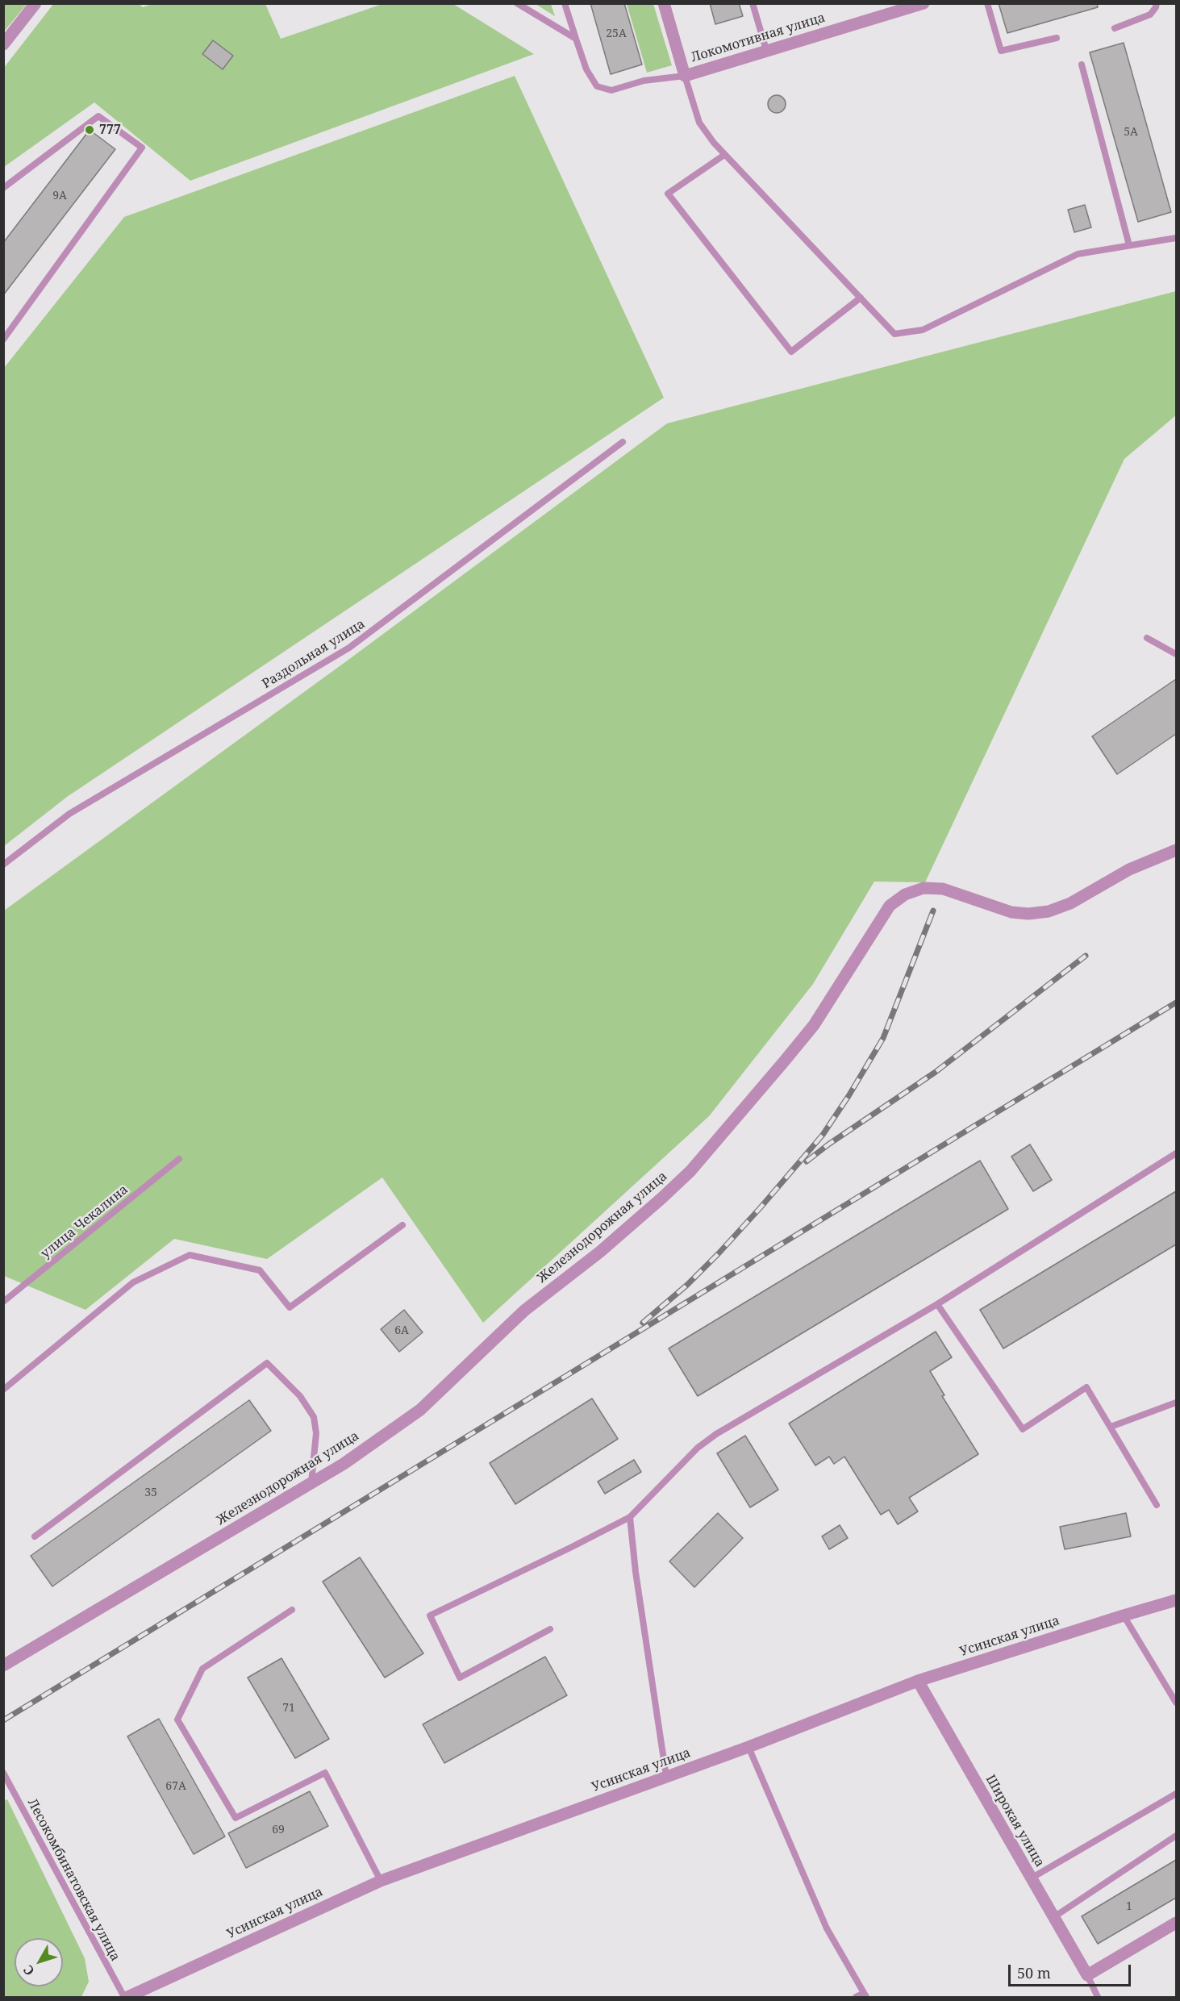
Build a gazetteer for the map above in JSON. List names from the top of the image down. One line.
{"streets":{"street":["Локомотивная улица","Железнодорожная улица","Усинская улица","Широкая улица"],"lane":["Раздольная улица","улица Чекалина","Лесокомбинатовская улица"]},"crossings":[["Усинская улица","Широкая улица"],["Усинская улица","Лесокомбинатовская улица"]],"places":["777"],"house_numbers":["25А","5А","9А","6А","35","71","67А","69","1"],"scale_bar":"50 m","north":"bottom left"}
